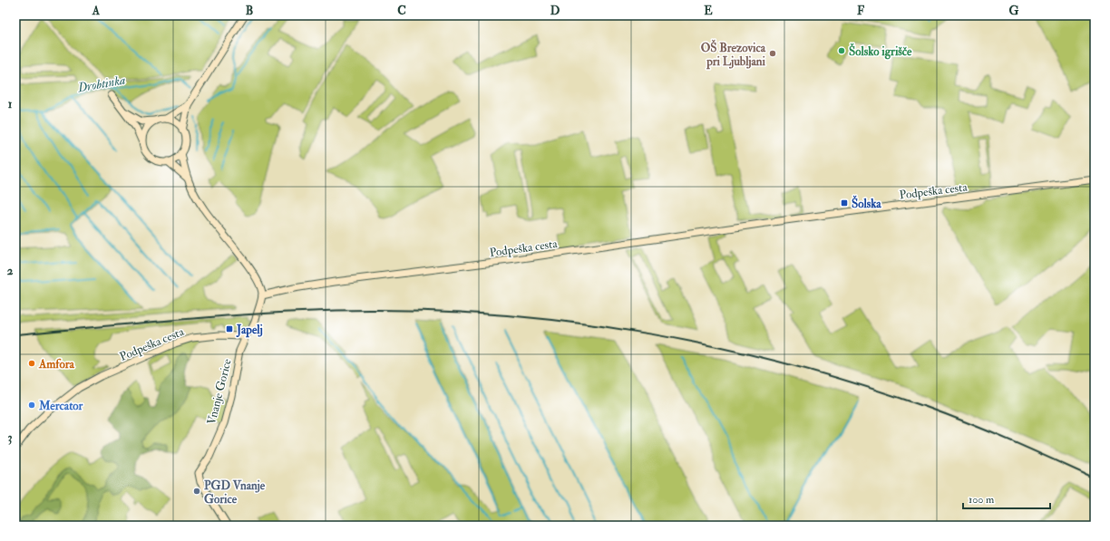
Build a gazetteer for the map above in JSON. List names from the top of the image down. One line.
{"streets":{"main road":["Podpeška cesta","Vnanje Gorice"]},"crossings":[["Podpeška cesta","Vnanje Gorice"]],"water":["Drobtinka"],"places":{"other":["Šolsko igrišče","OŠ Brezovica pri Ljubljani","Amfora","Mercator","PGD Vnanje Gorice"],"transit":["Šolska","Japelj"]},"scale_bar":"100 m","grid":{"columns":["A","B","C","D","E","F","G"],"rows":["1","2","3"]}}
